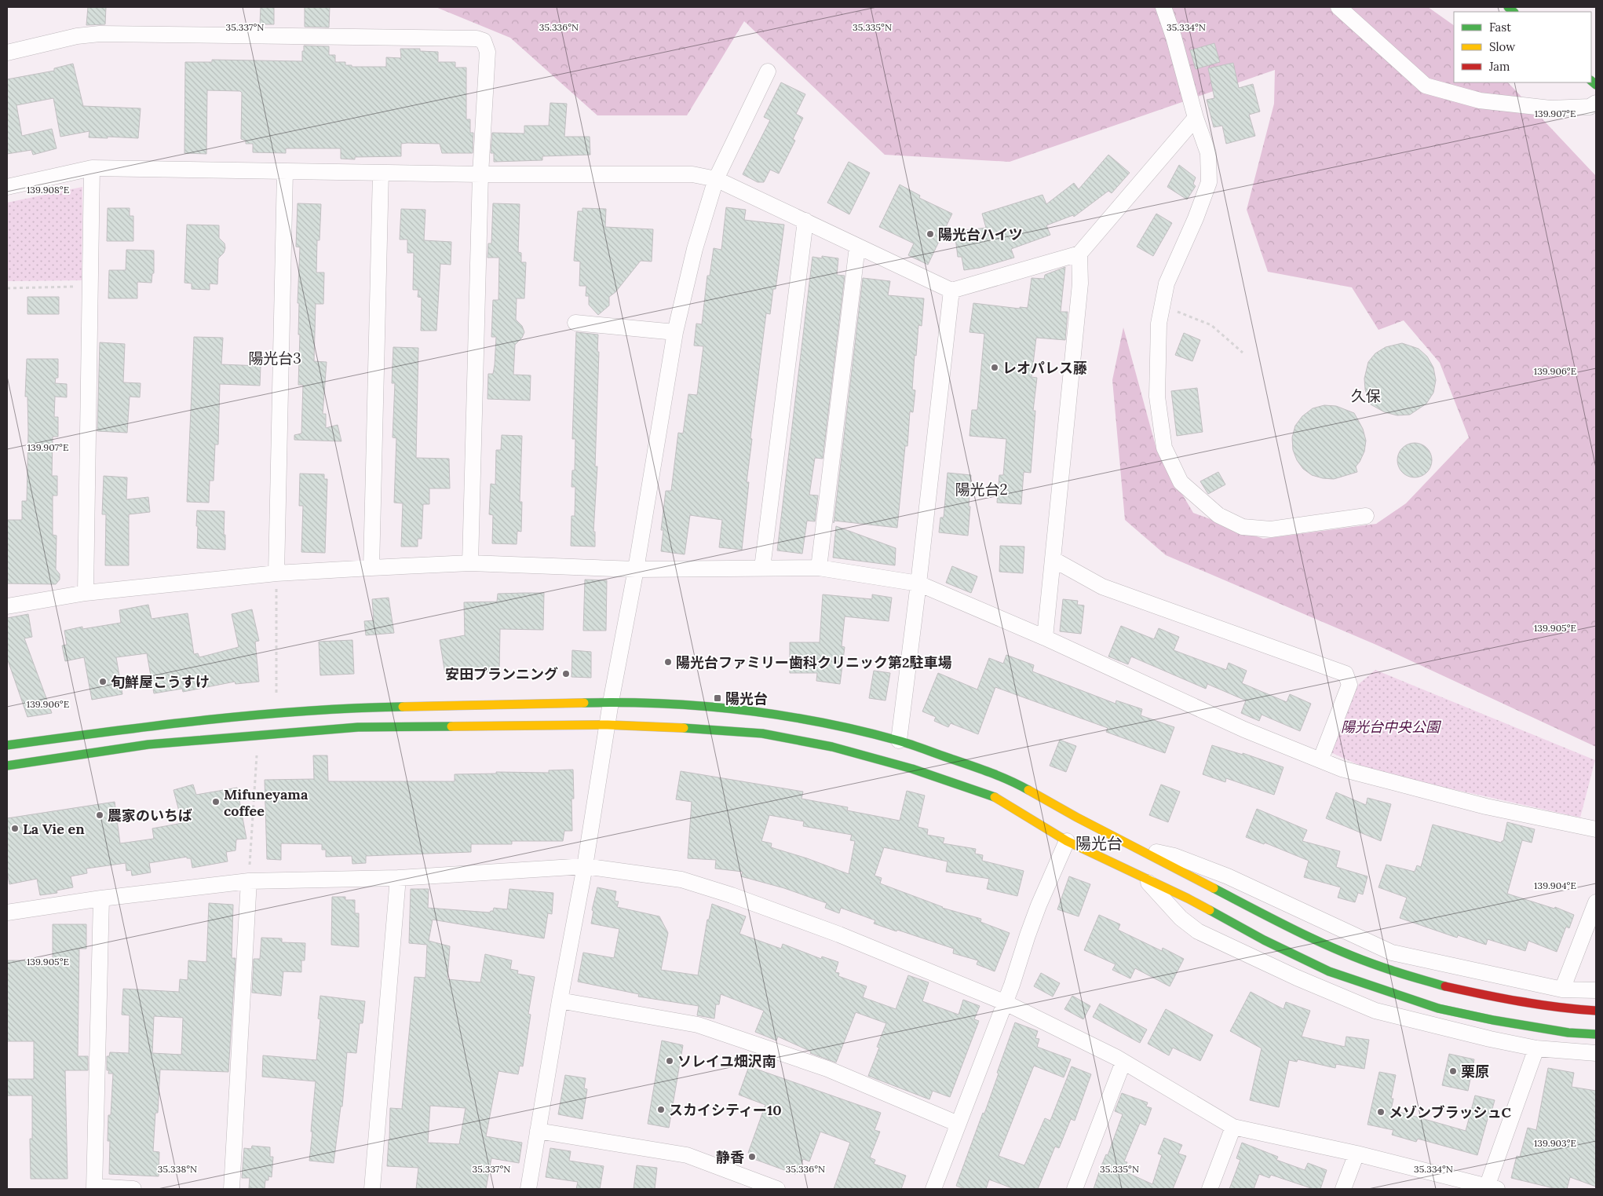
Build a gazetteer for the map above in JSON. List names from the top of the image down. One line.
{"districts":["陽光台3","久保","陽光台2","陽光台"],"parks":["陽光台中央公園"],"places":{"other":["陽光台ハイツ","レオパレス藤","陽光台ファミリー歯科クリニック第2駐車場","安田プランニング","旬鮮屋こうすけ","Mifuneyama coffee","農家のいちば","La Vie en","ソレイユ畑沢南","栗原","スカイシティー10","メゾンブラッシュC","静香"],"transit":["陽光台"]},"legend":["Fast","Slow","Jam"],"coordinates":["35.337°N","35.336°N","35.335°N","35.334°N","139.907°E","139.908°E","139.906°E","139.905°E","139.904°E","139.903°E","35.338°N"]}
